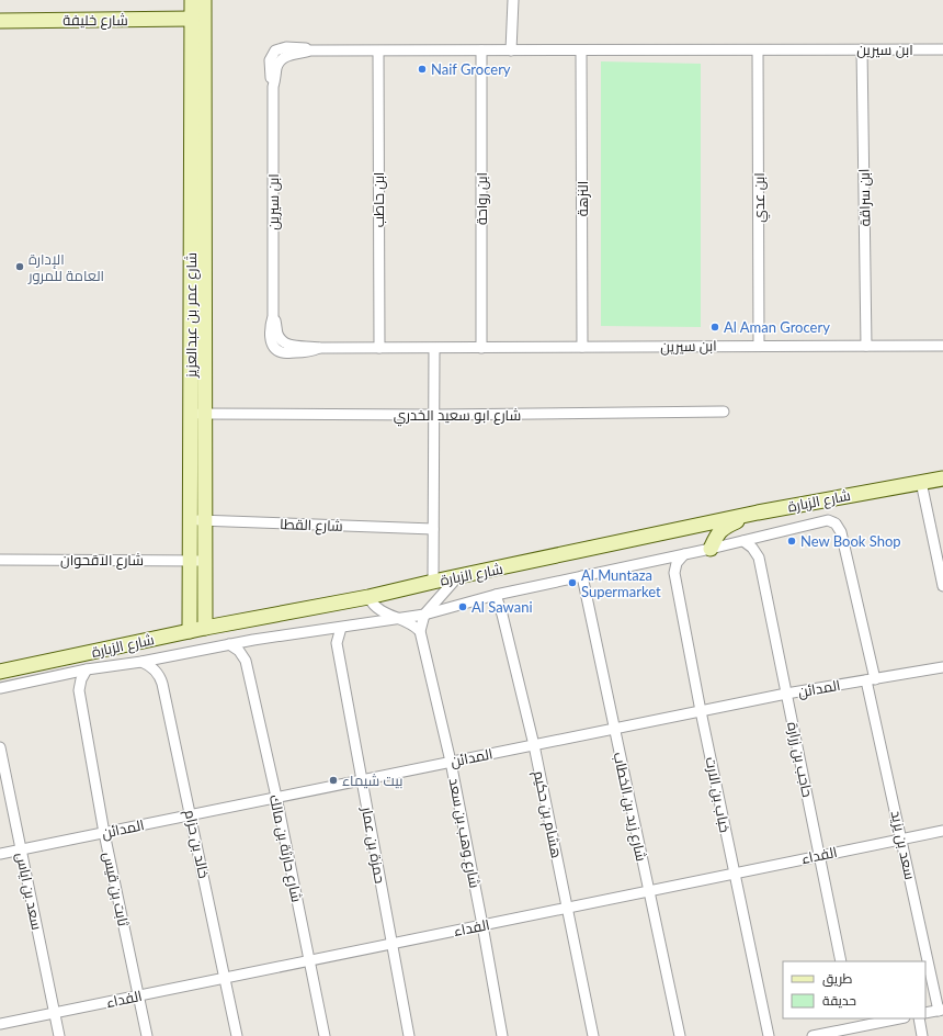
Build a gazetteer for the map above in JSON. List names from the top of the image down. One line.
{"streets":{"street":["شارع خليفة","ابن سيرين","ابن عدي","ابن سراقة","ابن رواحة","النزهة","ابن حاطب","شارع عمر بن عبدالعزيز","شارع ابو سعيد الخدري","شارع الزبارة","شارع القطا","شارع الاقحوان","المدائن","حاجب بن زرارة","خباب بن الارت","شارع زيد بن الخطاب","هشام بن حكيم","شارع وهب بن سعد","خالد بن حزام","حمزة بن عمار","سعد بن يزيد","شارع حارثة بن مالك","الفداء","ثابت بن قيس","سعد بن اياس"]},"crossings":[["شارع خليفة","شارع عمر بن عبدالعزيز"],["ابن سيرين","ابن عدي"],["ابن سيرين","ابن سراقة"],["ابن سيرين","ابن رواحة"],["ابن سيرين","النزهة"],["ابن سيرين","ابن حاطب"],["شارع عمر بن عبدالعزيز","شارع ابو سعيد الخدري"],["شارع عمر بن عبدالعزيز","شارع الزبارة"],["شارع عمر بن عبدالعزيز","شارع القطا"],["شارع عمر بن عبدالعزيز","شارع الاقحوان"],["شارع الزبارة","حاجب بن زرارة"],["شارع الزبارة","خباب بن الارت"],["شارع الزبارة","شارع زيد بن الخطاب"],["شارع الزبارة","هشام بن حكيم"],["شارع الزبارة","شارع وهب بن سعد"],["شارع الزبارة","خالد بن حزام"],["شارع الزبارة","حمزة بن عمار"],["شارع الزبارة","سعد بن يزيد"],["المدائن","حاجب بن زرارة"],["المدائن","خباب بن الارت"],["المدائن","شارع زيد بن الخطاب"],["المدائن","هشام بن حكيم"],["المدائن","شارع وهب بن سعد"],["المدائن","خالد بن حزام"],["المدائن","حمزة بن عمار"],["المدائن","سعد بن يزيد"],["المدائن","شارع حارثة بن مالك"],["المدائن","ثابت بن قيس"],["المدائن","سعد بن اياس"],["حاجب بن زرارة","الفداء"],["خباب بن الارت","الفداء"],["شارع زيد بن الخطاب","الفداء"],["هشام بن حكيم","الفداء"],["شارع وهب بن سعد","الفداء"],["خالد بن حزام","الفداء"],["حمزة بن عمار","الفداء"],["سعد بن يزيد","الفداء"],["شارع حارثة بن مالك","الفداء"],["الفداء","ثابت بن قيس"],["الفداء","سعد بن اياس"]],"places":["Naif Grocery","الإدارة العامة للمرور","Al Aman Grocery","New Book Shop","Al Muntaza Supermarket","Al Sawani","بيت شيماء"],"legend":["طريق","حديقة"]}
